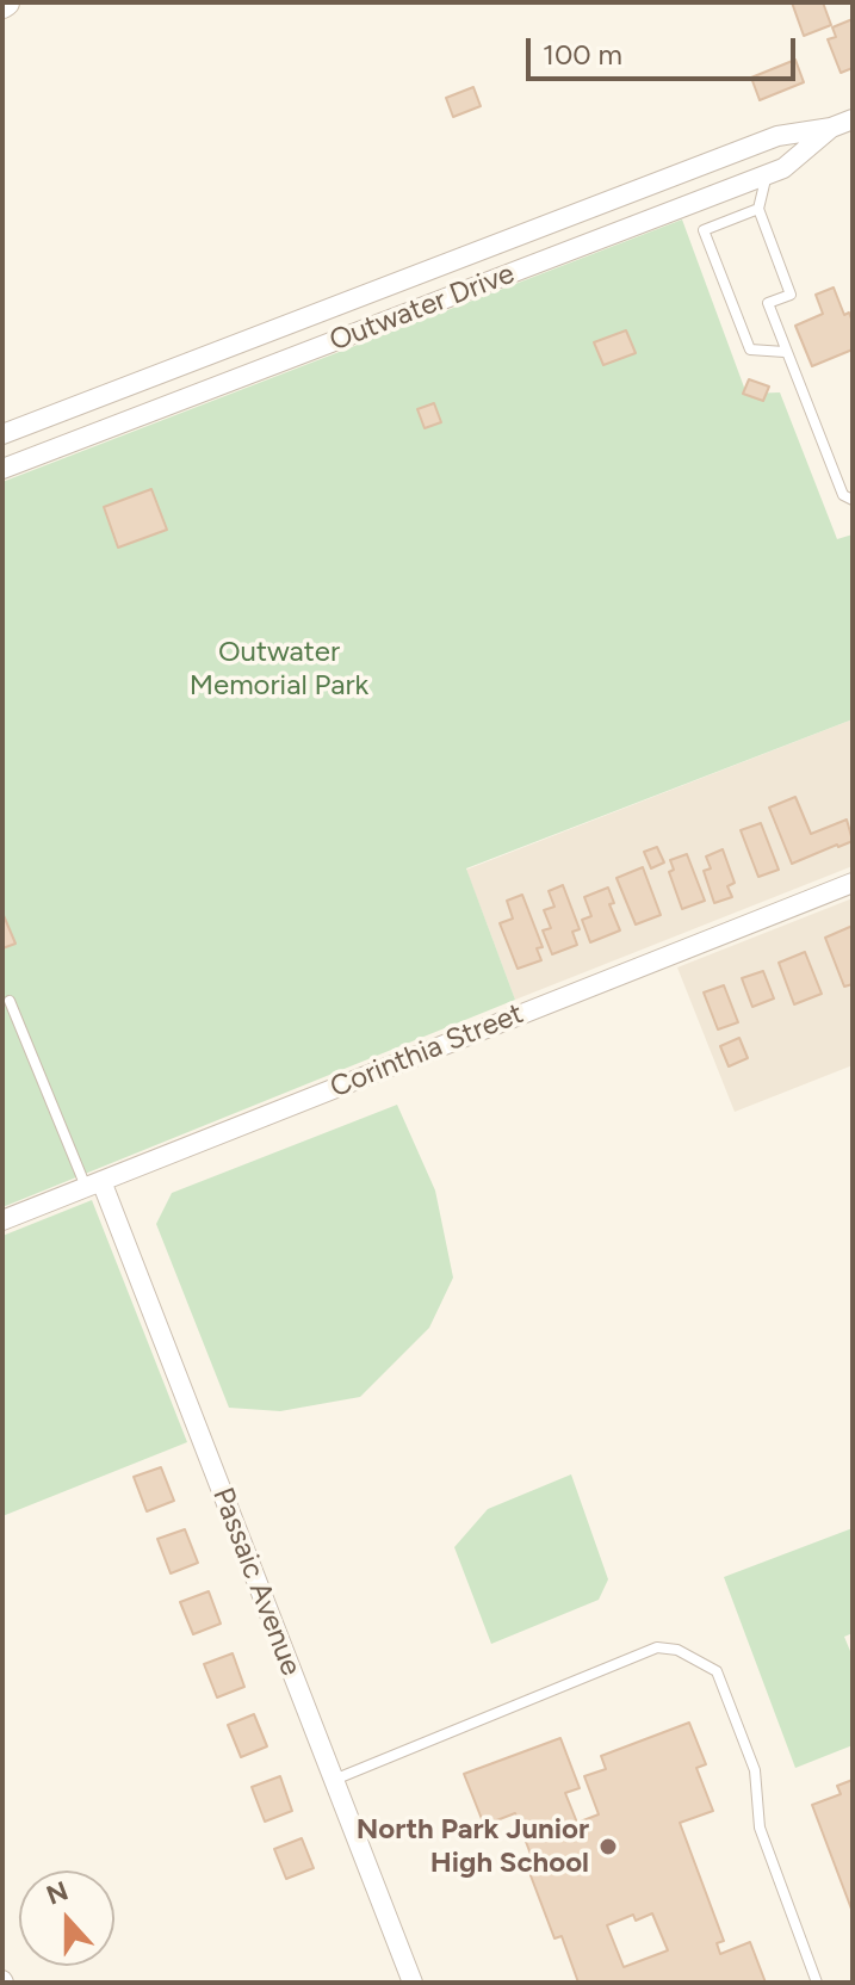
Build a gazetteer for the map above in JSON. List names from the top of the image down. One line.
{"streets":{"street":["Outwater Drive","Corinthia Street","Passaic Avenue"]},"crossings":[["Corinthia Street","Passaic Avenue"]],"parks":["Outwater Memorial Park"],"places":["North Park Junior High School"],"scale_bar":"100 m","north":"top"}
